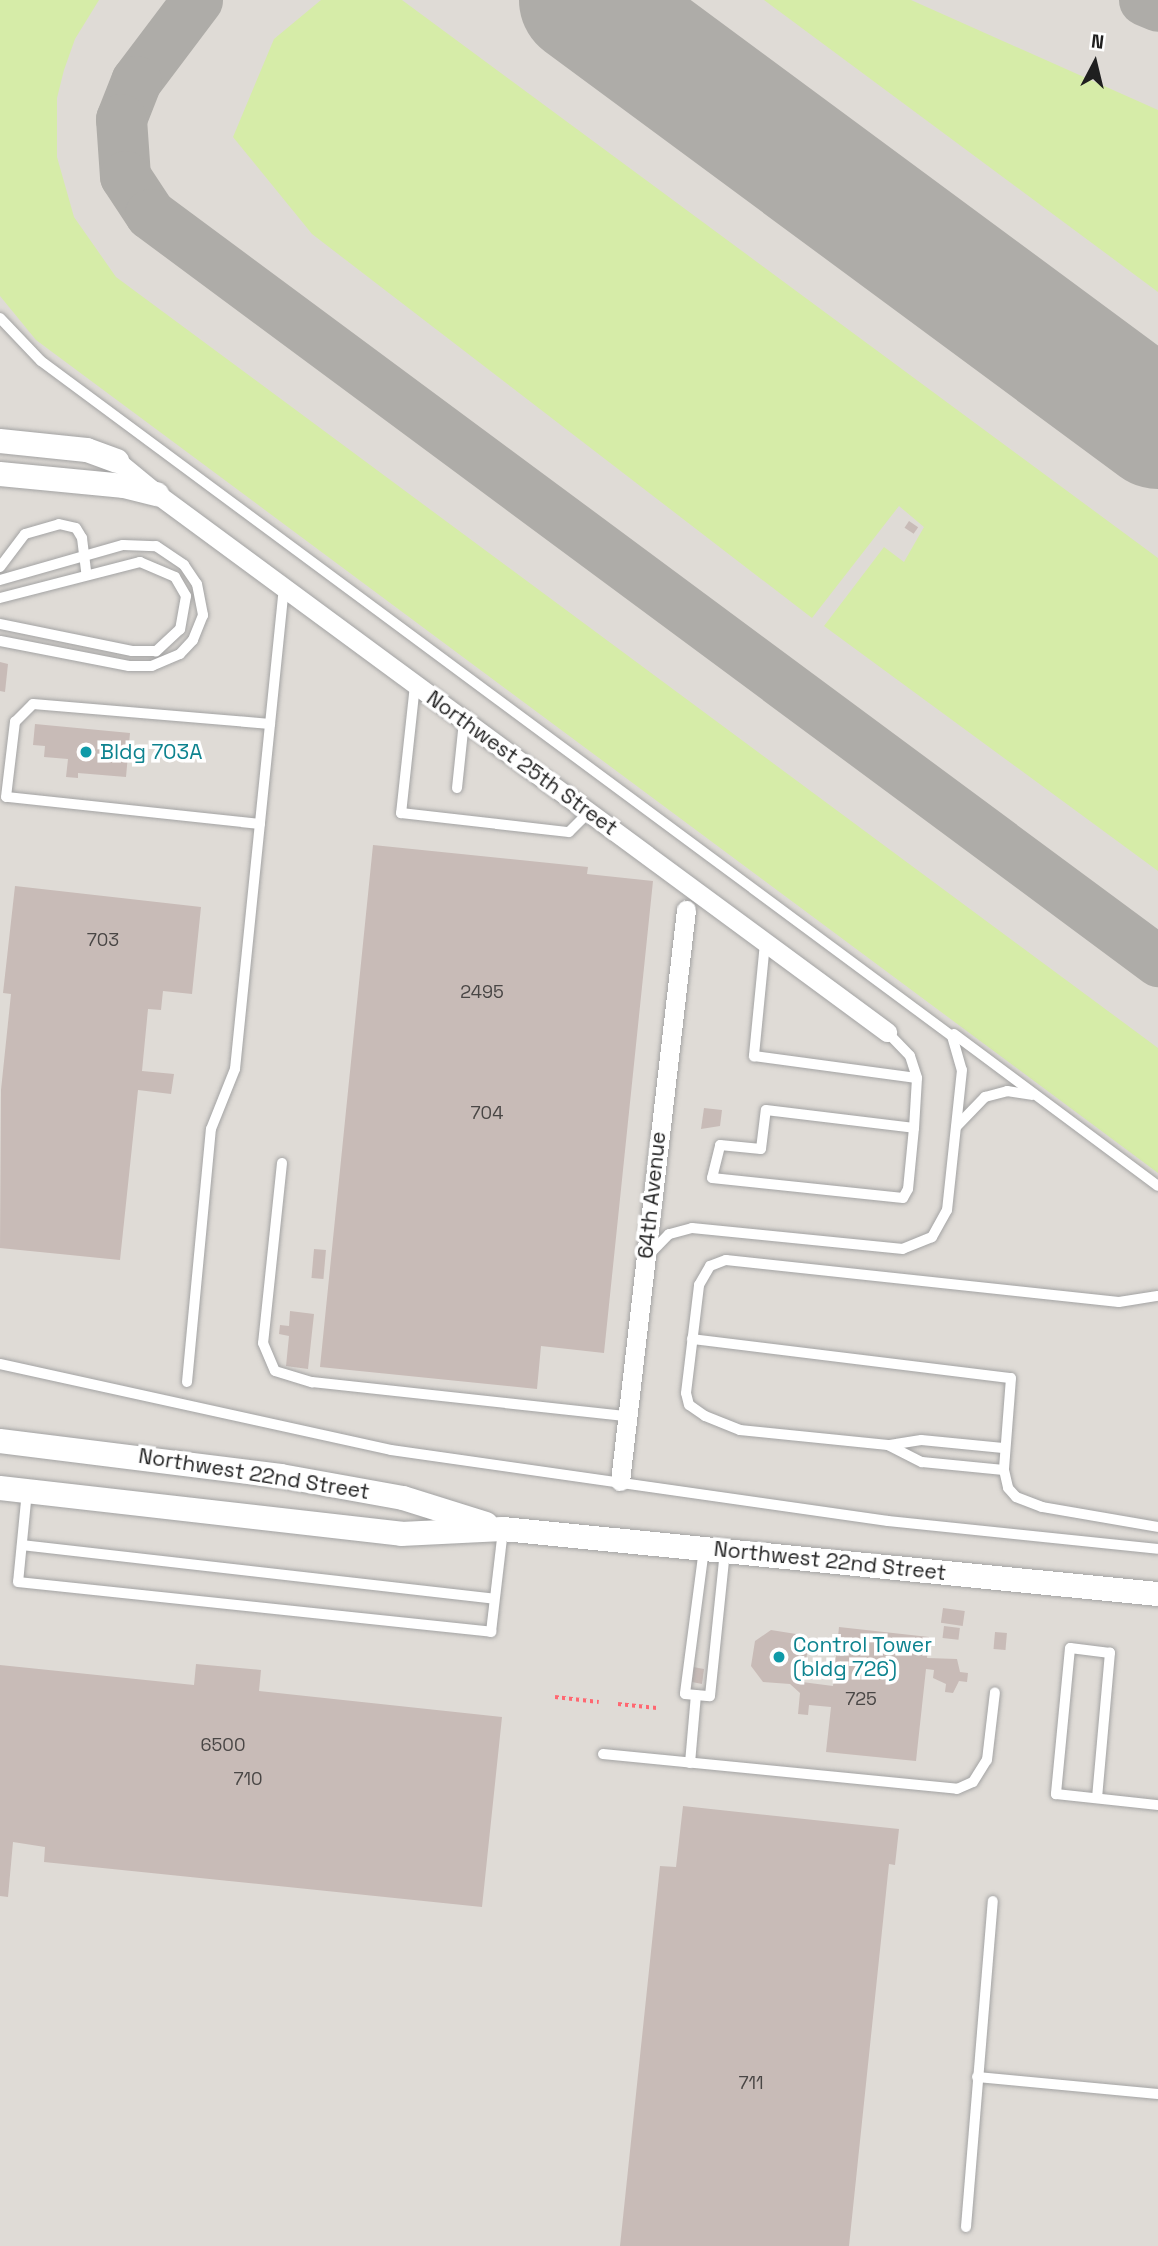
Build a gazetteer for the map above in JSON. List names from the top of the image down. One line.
{"streets":{"street":["Northwest 25th Street","64th Avenue","Northwest 22nd Street"]},"places":["Bldg 703A","Control Tower (bldg 726)"],"house_numbers":["703","2495","704","725","6500","710","711"],"north":"top"}
